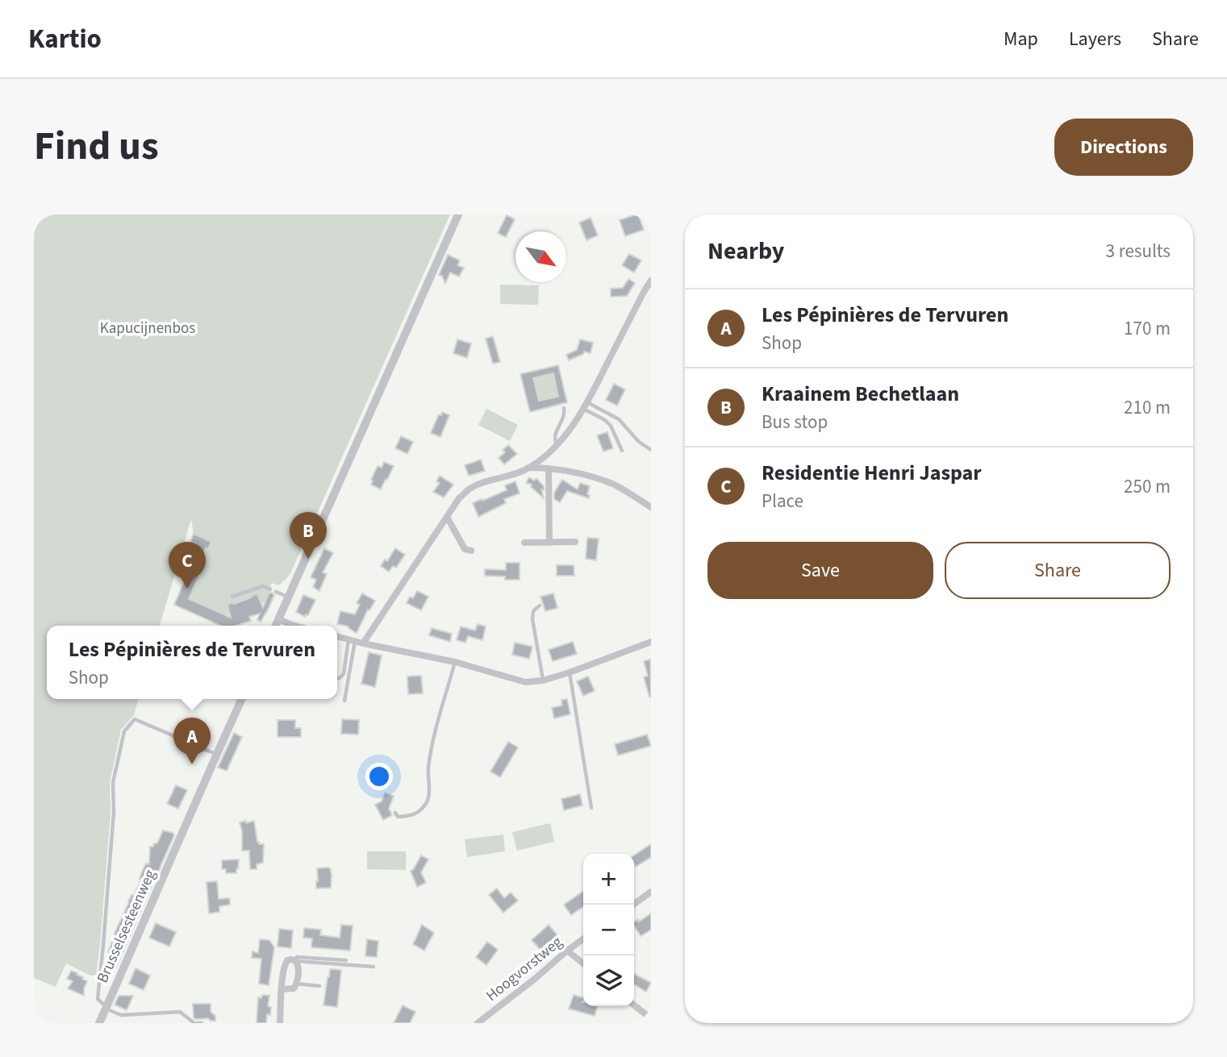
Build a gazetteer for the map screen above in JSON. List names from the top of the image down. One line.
{"streets":{"street":["Brusselsesteenweg","Hoogvorstweg"]},"parks":["Kapucijnenbos"],"north":"bottom right","page":{"header":"Kartio","nav":["Map","Layers","Share"],"title":"Find us","buttons":["Directions",["Save","Share"]],"heading":["Nearby","3 results"],"list":[{"mark":"A","name":"Les Pépinières de Tervuren","note":"Shop","value":"170 m"},{"mark":"B","name":"Kraainem Bechetlaan","note":"Bus stop","value":"210 m"},{"mark":"C","name":"Residentie Henri Jaspar","note":"Place","value":"250 m"}],"pins":["B","C","A"],"popup":["Les Pépinières de Tervuren","Shop"],"map_buttons":["+","−"]}}
